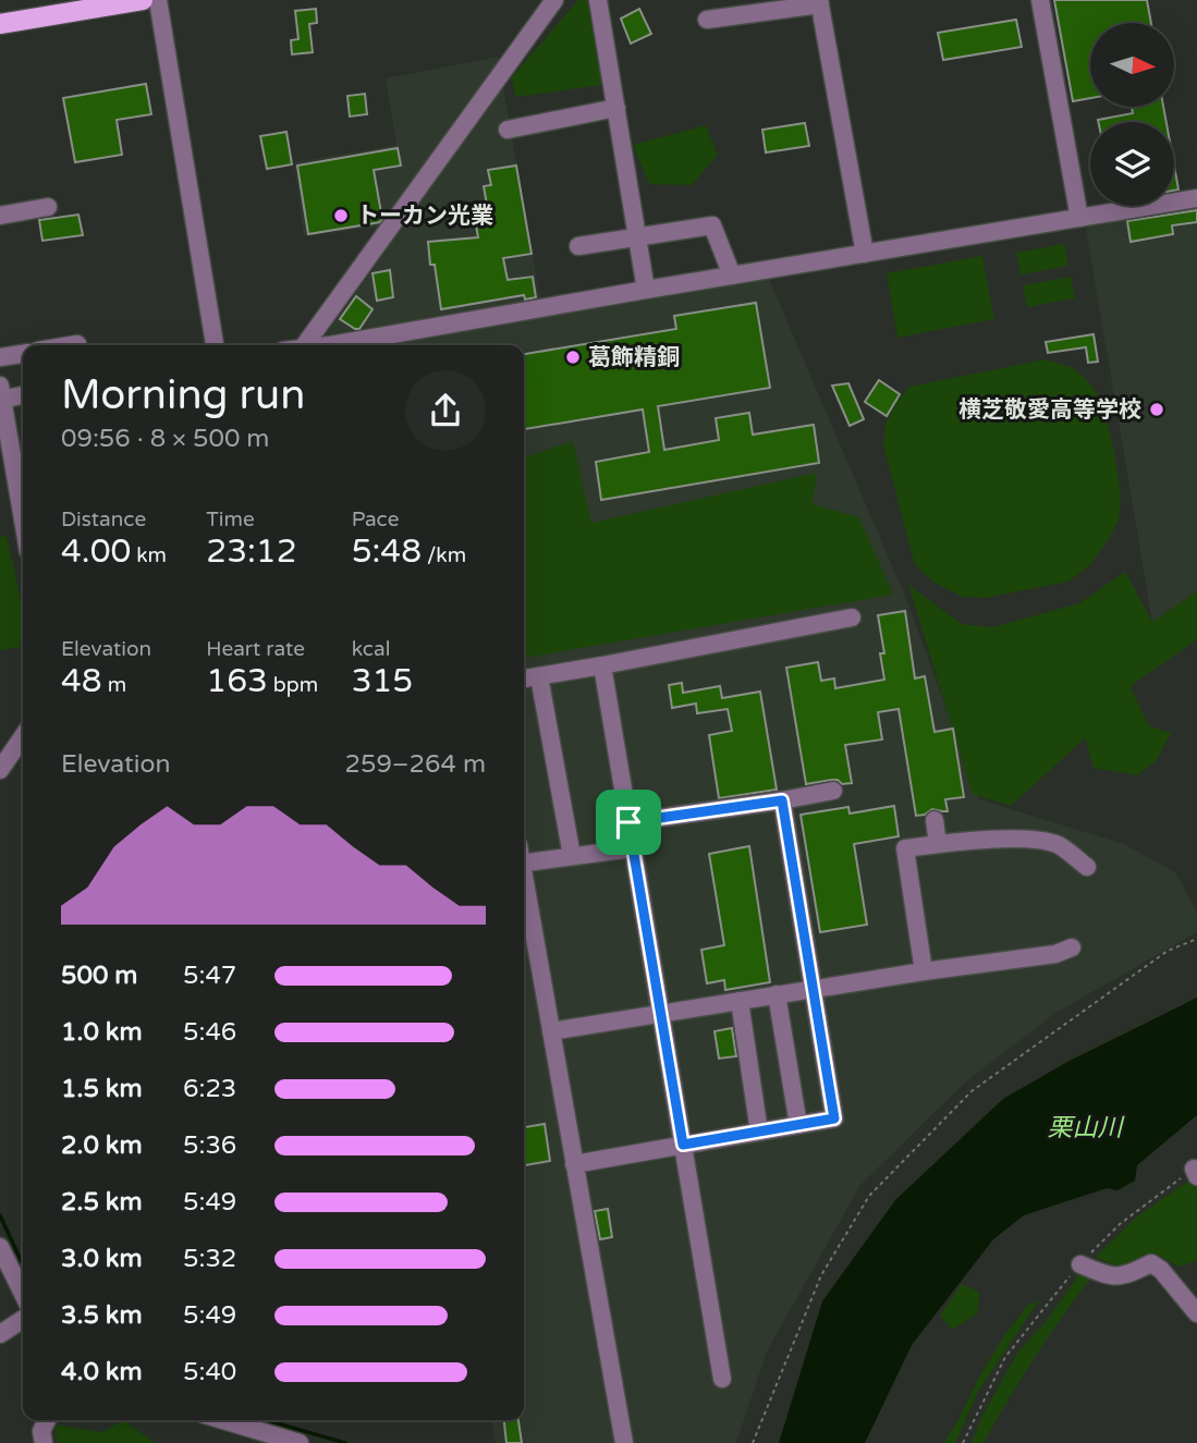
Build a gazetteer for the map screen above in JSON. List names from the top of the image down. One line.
{"water":["栗山川"],"places":["トーカン光業","葛飾精銅","横芝敬愛高等学校"],"north":"right","page":{"heading":["Morning run","09:56 · 8 × 500 m"],"stats":[["Distance","4.00 km"],["Time","23:12"],["Pace","5:48 /km"],["Elevation","48 m"],["Heart rate","163 bpm"],["kcal","315"]],"chart":["Elevation","259–264 m"],"list":[{"name":"500 m","note":"5:47"},{"name":"1.0 km","note":"5:46"},{"name":"1.5 km","note":"6:23"},{"name":"2.0 km","note":"5:36"},{"name":"2.5 km","note":"5:49"},{"name":"3.0 km","note":"5:32"},{"name":"3.5 km","note":"5:49"},{"name":"4.0 km","note":"5:40"}]}}
